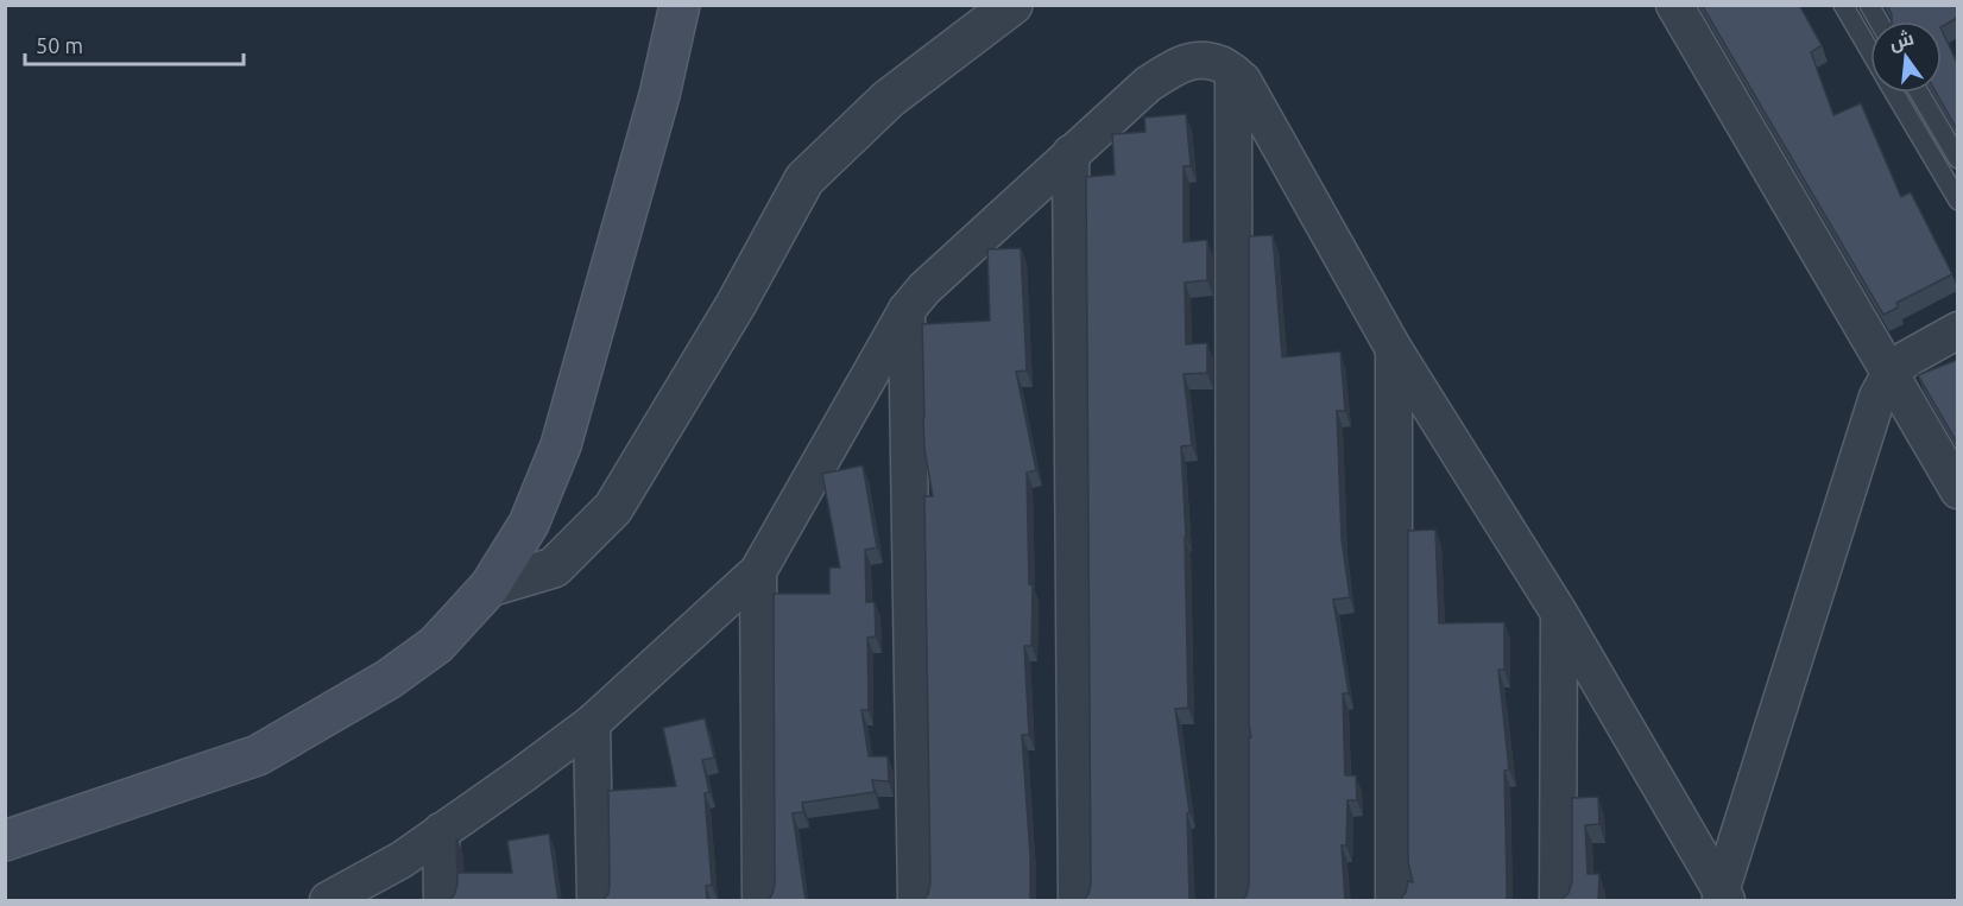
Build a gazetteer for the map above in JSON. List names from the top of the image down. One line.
{"scale_bar":"50 m","north":"top"}
